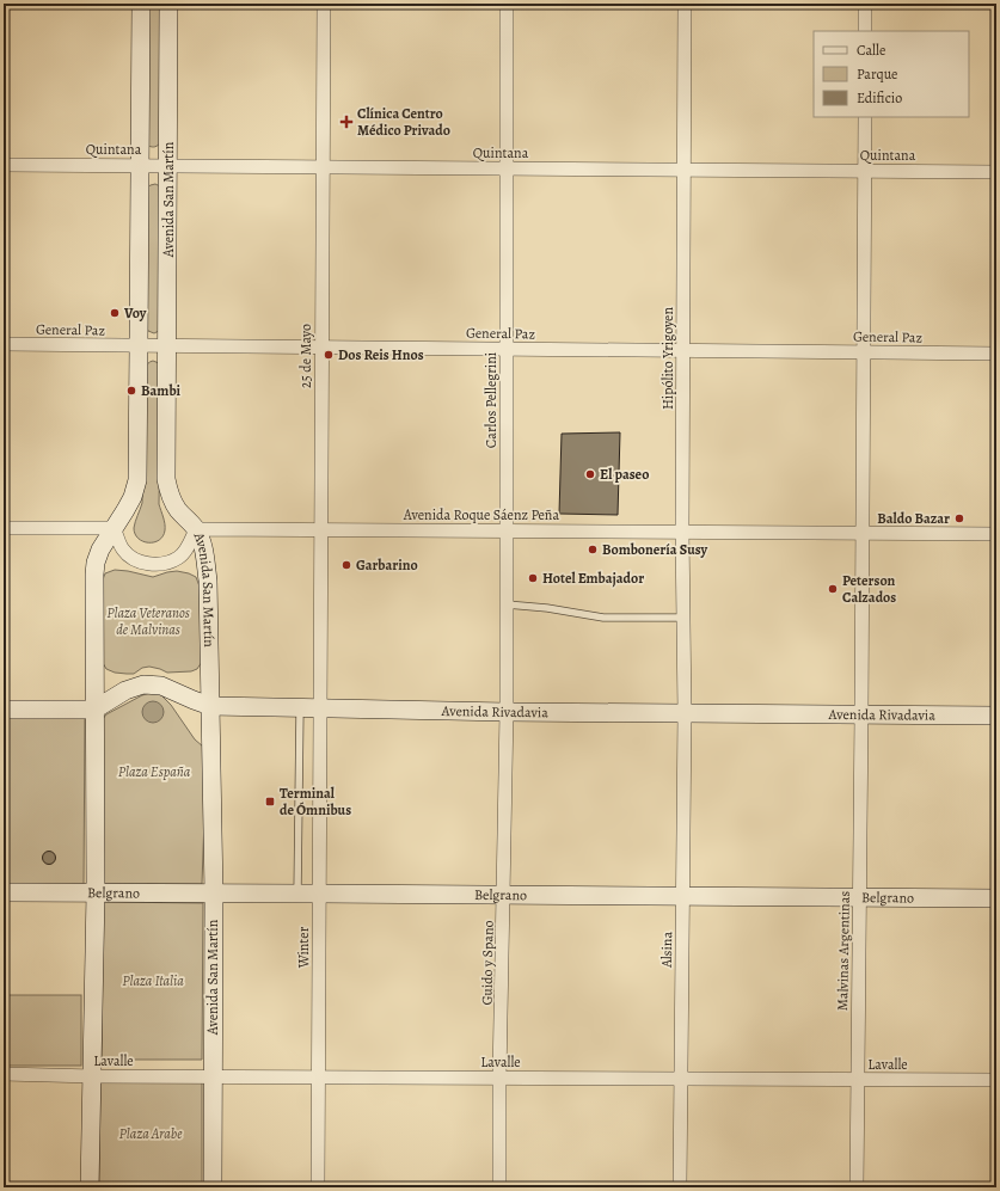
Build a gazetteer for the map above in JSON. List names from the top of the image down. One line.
{"streets":{"main road":["Avenida San Martín","Avenida Rivadavia","Belgrano"],"street":["Quintana","General Paz","25 de Mayo","Hipólito Yrigoyen","Carlos Pellegrini","Avenida Roque Sáenz Peña","Winter","Alsina","Malvinas Argentinas","Guido y Spano","Lavalle"]},"crossings":[["Quintana","Avenida San Martín"],["Quintana","25 de Mayo"],["Quintana","Hipólito Yrigoyen"],["Quintana","Carlos Pellegrini"],["Quintana","Malvinas Argentinas"],["Avenida San Martín","General Paz"],["Avenida San Martín","Avenida Roque Sáenz Peña"],["Avenida San Martín","Avenida Rivadavia"],["Avenida San Martín","Belgrano"],["Avenida San Martín","Lavalle"],["General Paz","25 de Mayo"],["General Paz","Hipólito Yrigoyen"],["General Paz","Carlos Pellegrini"],["General Paz","Malvinas Argentinas"],["25 de Mayo","Avenida Roque Sáenz Peña"],["25 de Mayo","Avenida Rivadavia"],["25 de Mayo","Winter"],["Hipólito Yrigoyen","Avenida Roque Sáenz Peña"],["Hipólito Yrigoyen","Avenida Rivadavia"],["Hipólito Yrigoyen","Alsina"],["Carlos Pellegrini","Avenida Roque Sáenz Peña"],["Carlos Pellegrini","Avenida Rivadavia"],["Carlos Pellegrini","Guido y Spano"],["Avenida Roque Sáenz Peña","Malvinas Argentinas"],["Avenida Rivadavia","Winter"],["Avenida Rivadavia","Alsina"],["Avenida Rivadavia","Malvinas Argentinas"],["Avenida Rivadavia","Guido y Spano"],["Belgrano","Winter"],["Belgrano","Alsina"],["Belgrano","Malvinas Argentinas"],["Belgrano","Guido y Spano"],["Winter","Lavalle"],["Alsina","Lavalle"],["Malvinas Argentinas","Lavalle"],["Guido y Spano","Lavalle"]],"parks":["Plaza Veteranos de Malvinas","Plaza España","Plaza Italia","Plaza Arabe"],"places":{"health":["Clínica Centro Médico Privado"],"other":["Voy","Dos Reis Hnos","Bambi","El paseo","Baldo Bazar","Bombonería Susy","Garbarino","Hotel Embajador","Peterson Calzados"],"transit":["Terminal de Ómnibus"]},"legend":["Calle","Parque","Edificio"]}
